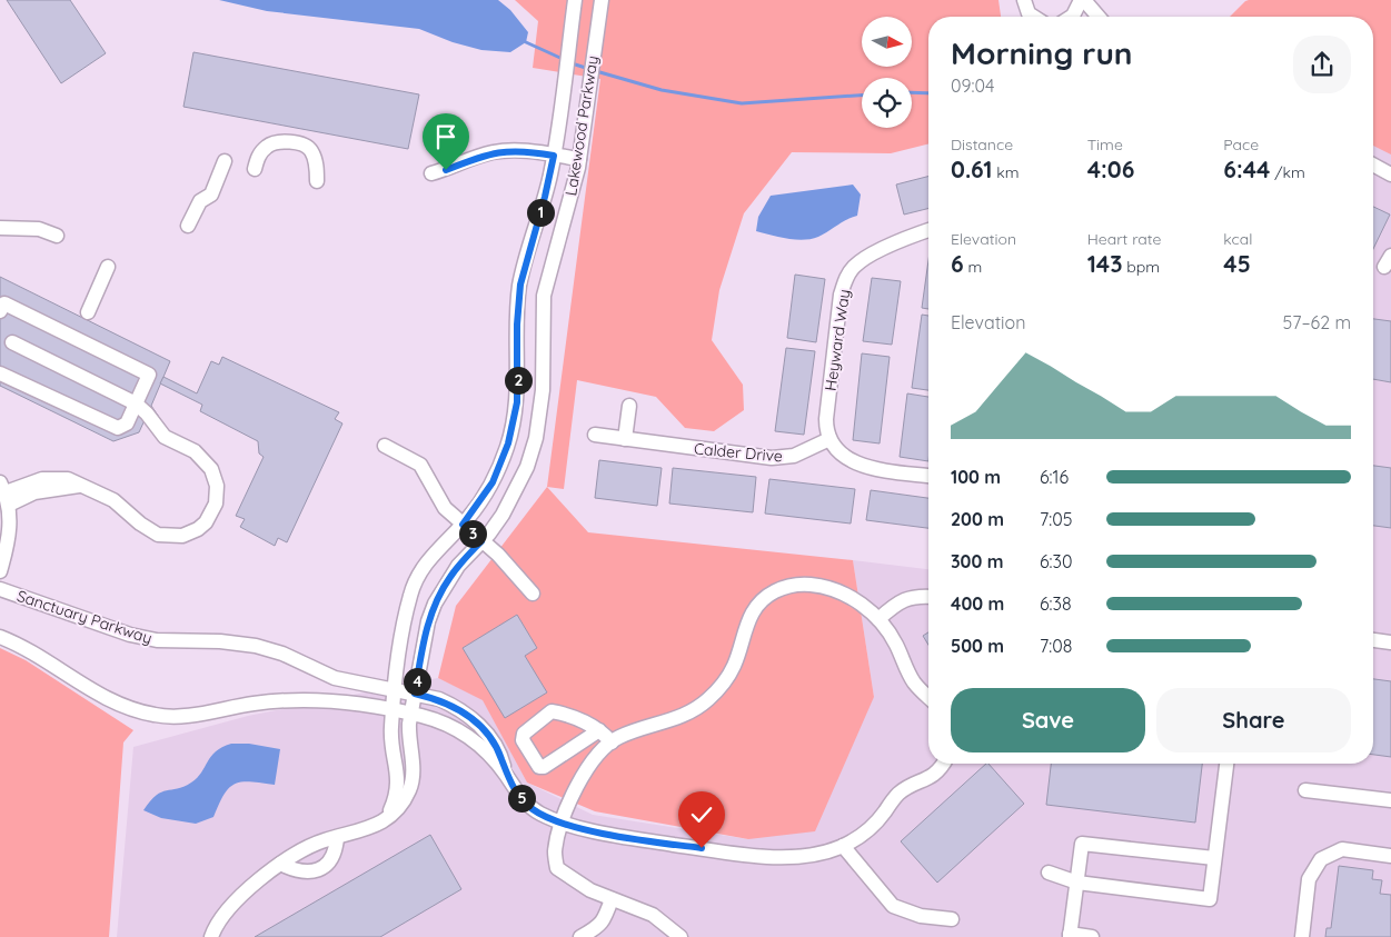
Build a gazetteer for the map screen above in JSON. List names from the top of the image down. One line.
{"streets":{"street":["Lakewood Parkway","Heyward Way","Calder Drive","Sanctuary Parkway"]},"crossings":[["Lakewood Parkway","Sanctuary Parkway"],["Heyward Way","Calder Drive"]],"north":"right","page":{"heading":["Morning run","09:04"],"stats":[["Distance","0.61 km"],["Time","4:06"],["Pace","6:44 /km"],["Elevation","6 m"],["Heart rate","143 bpm"],["kcal","45"]],"pins":["1","2","3","4","5"],"chart":["Elevation","57–62 m"],"list":[{"name":"100 m","note":"6:16"},{"name":"200 m","note":"7:05"},{"name":"300 m","note":"6:30"},{"name":"400 m","note":"6:38"},{"name":"500 m","note":"7:08"}],"buttons":["Save","Share"]}}
